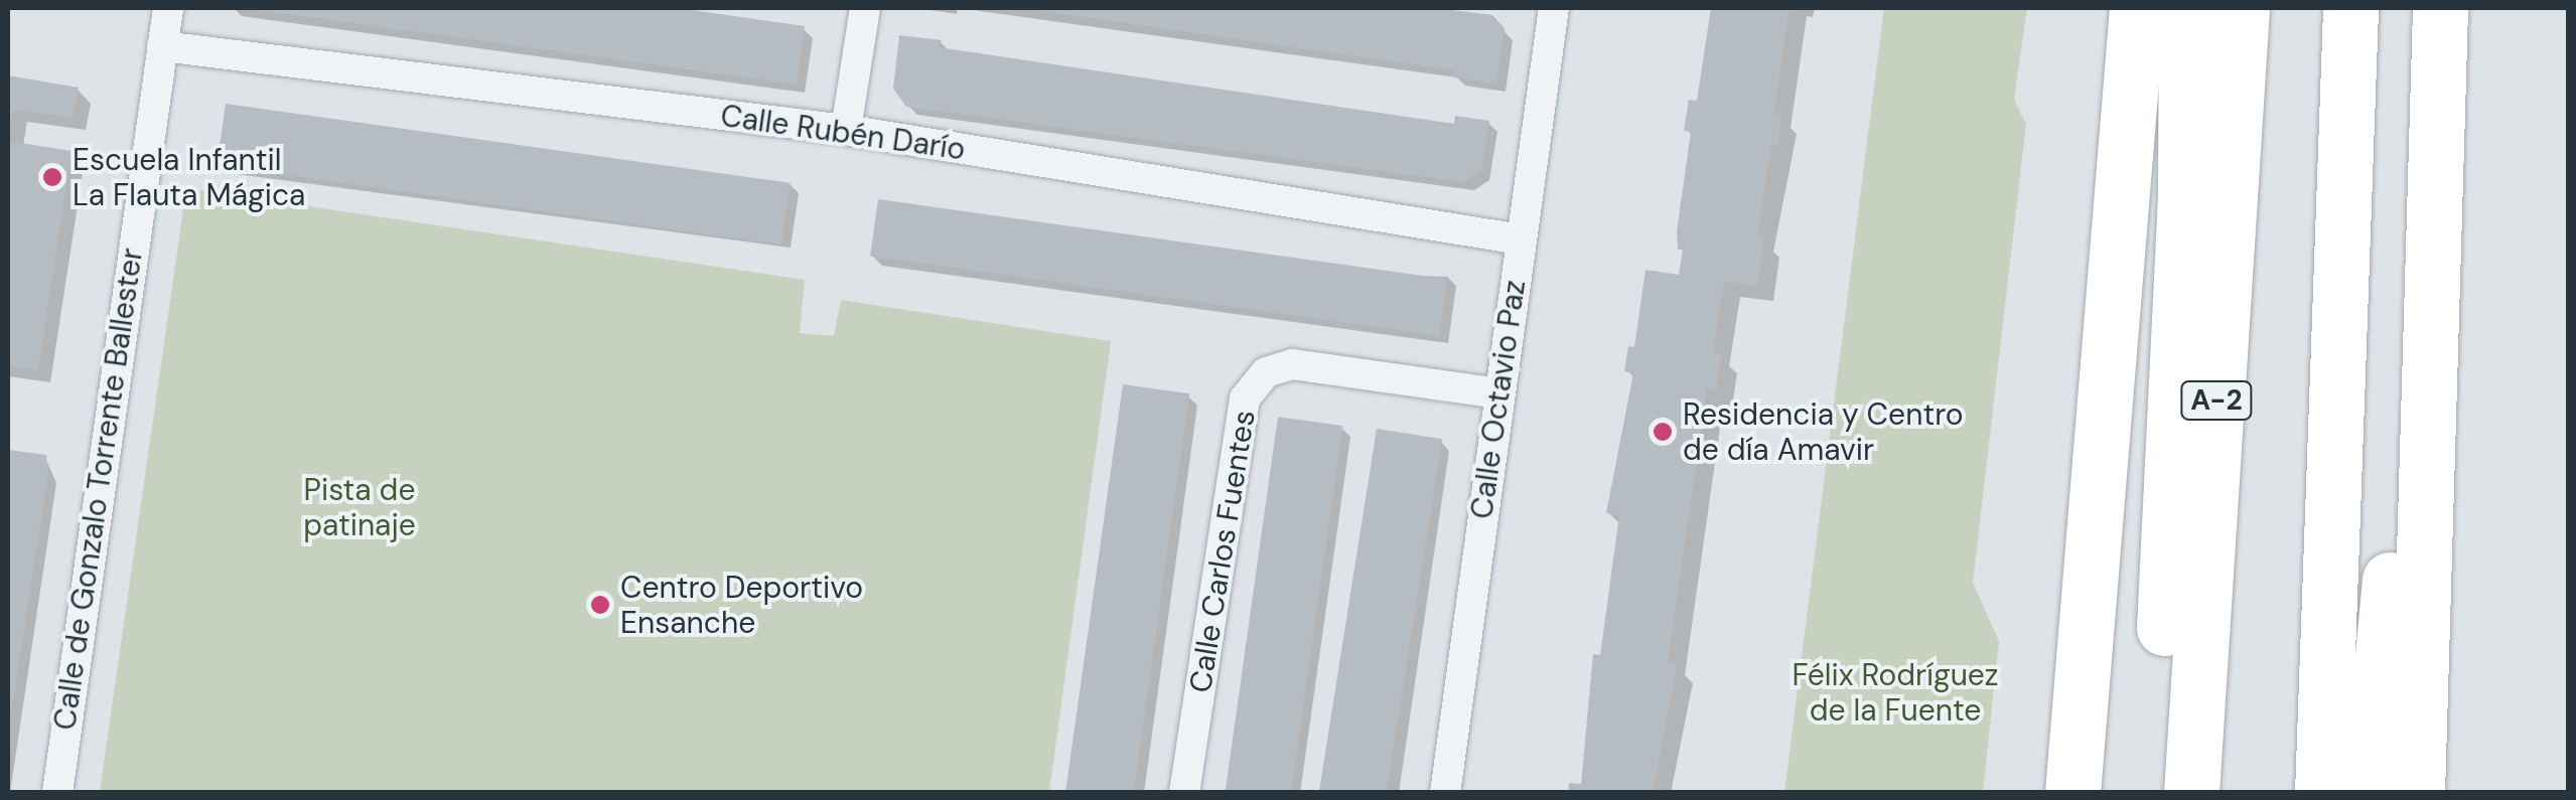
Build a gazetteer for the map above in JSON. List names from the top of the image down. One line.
{"streets":{"highway":["A-2"],"street":["Calle Rubén Darío","Calle Octavio Paz","Calle de Gonzalo Torrente Ballester","Calle Carlos Fuentes"]},"crossings":[["Calle Rubén Darío","Calle Octavio Paz"],["Calle Rubén Darío","Calle de Gonzalo Torrente Ballester"],["Calle Octavio Paz","Calle Carlos Fuentes"]],"parks":["Pista de patinaje","Félix Rodríguez de la Fuente"],"places":["Escuela Infantil La Flauta Mágica","Residencia y Centro de día Amavir","Centro Deportivo Ensanche"]}
